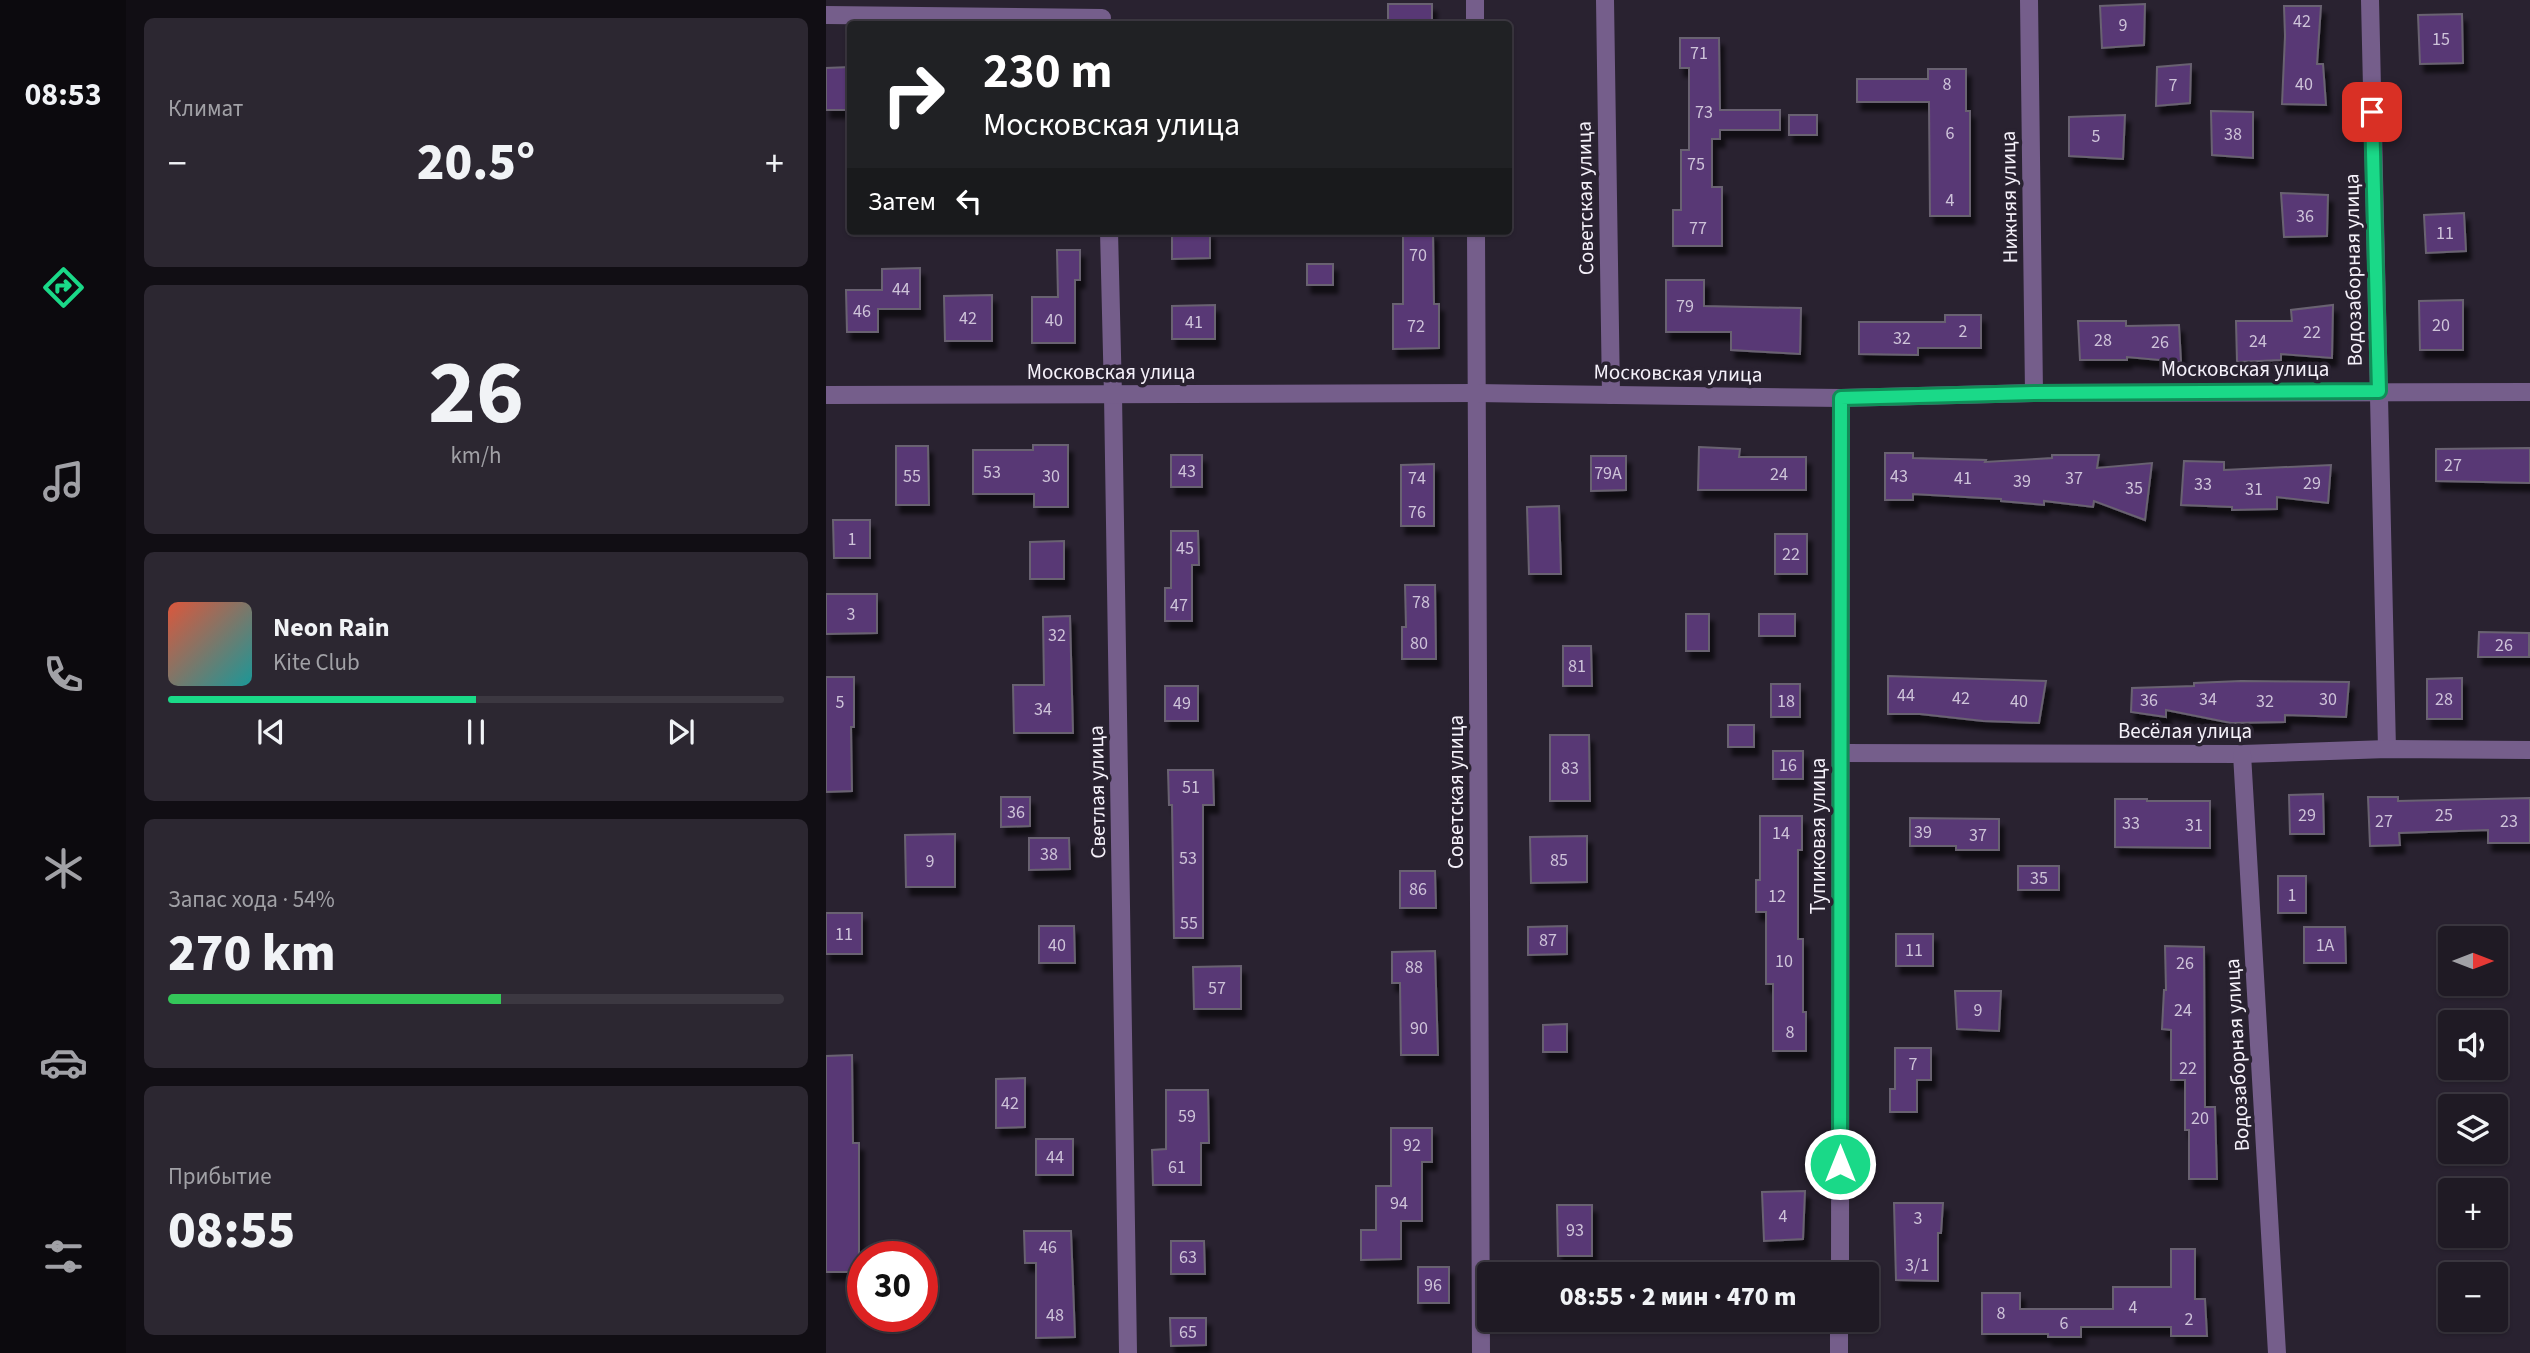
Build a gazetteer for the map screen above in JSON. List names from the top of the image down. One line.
{"streets":{"street":["Нижняя улица","Советская улица","Водозаборная улица","Московская улица","Весёлая улица","Светлая улица","Тупиковая улица"]},"crossings":[["Нижняя улица","Московская улица"],["Советская улица","Московская улица"],["Водозаборная улица","Московская улица"],["Водозаборная улица","Весёлая улица"],["Московская улица","Светлая улица"],["Московская улица","Тупиковая улица"],["Весёлая улица","Тупиковая улица"]],"house_numbers":["42","9","15","71","8","40","7","73","6","38","5","75","4","36","77","11","70","44","79","46","42","40","41","20","72","2","22","32","28","24","26","27","43","53","79А","24","55","30","43","74","41","37","39","29","33","35","31","76","1","45","22","78","47","3","32","80","26","81","44","42","34","30","28","36","18","40","32","5","49","34","16","83","51","36","29","25","27","23","33","31","39","14","37","38","53","85","9","35","86","1","12","55","11","87","40","1А","11","10","26","88","57","9","24","90","8","7","22","42","59","20","92","44","61","94","4","3","93","46","63","3/1","96","4","8","48","2","6","65"],"north":"right","page":{"tabs":"08:53","tile":["Климат",["26","km/h"],["Запас хода · 54%","270 km"],["Прибытие","08:55"]],"turn":["230 m","Московская улица"],"heat":["−","20.5°","+"],"then":"Затем","song":["Neon Rain","Kite Club"],"map_buttons":["+","−"],"limit":"30","trip":"08:55 · 2 мин · 470 m"}}
